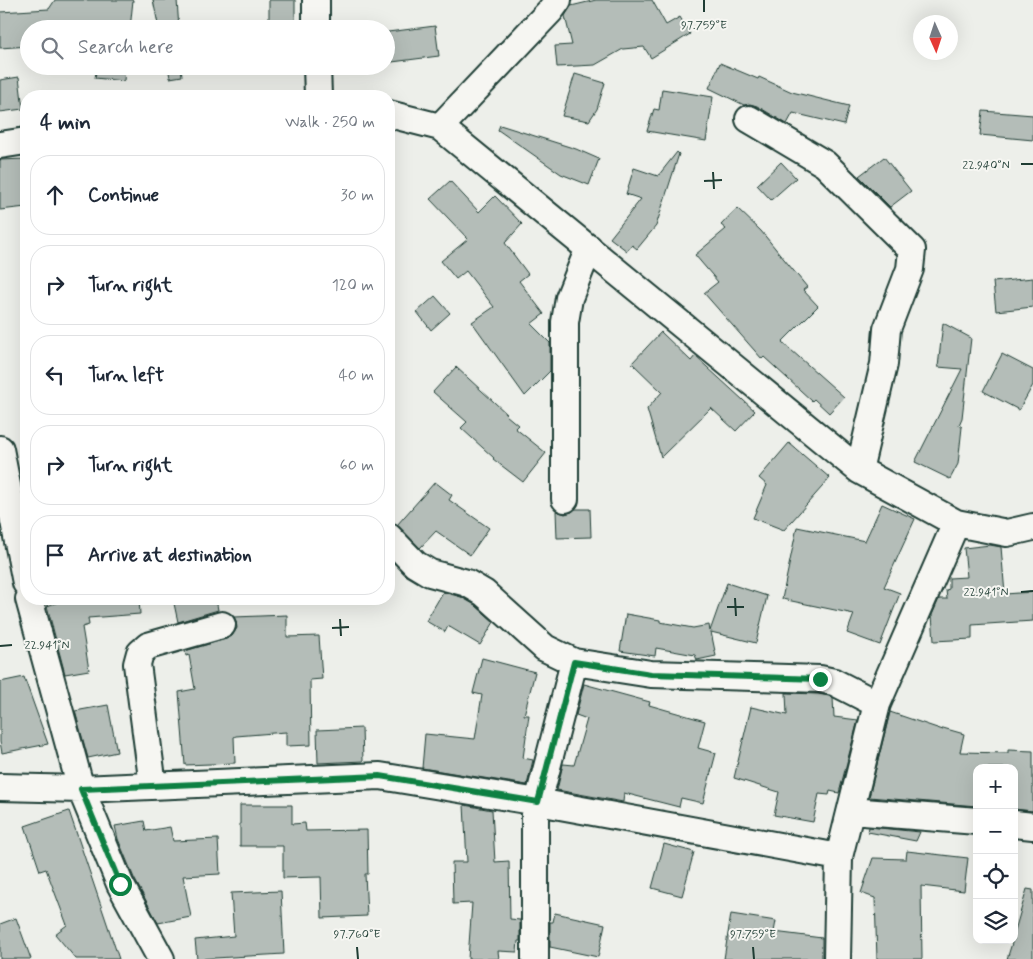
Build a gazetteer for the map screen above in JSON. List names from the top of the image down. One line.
{"north":"bottom","page":{"search":"Search here","heading":["4 min","Walk · 250 m"],"list":[["Continue","30 m"],["Turn right","120 m"],["Turn left","40 m"],["Turn right","60 m"],"Arrive at destination"],"map_buttons":["+","−"]},"coordinates":["97.759°E","22.940°N","22.941°N","97.760°E"]}
